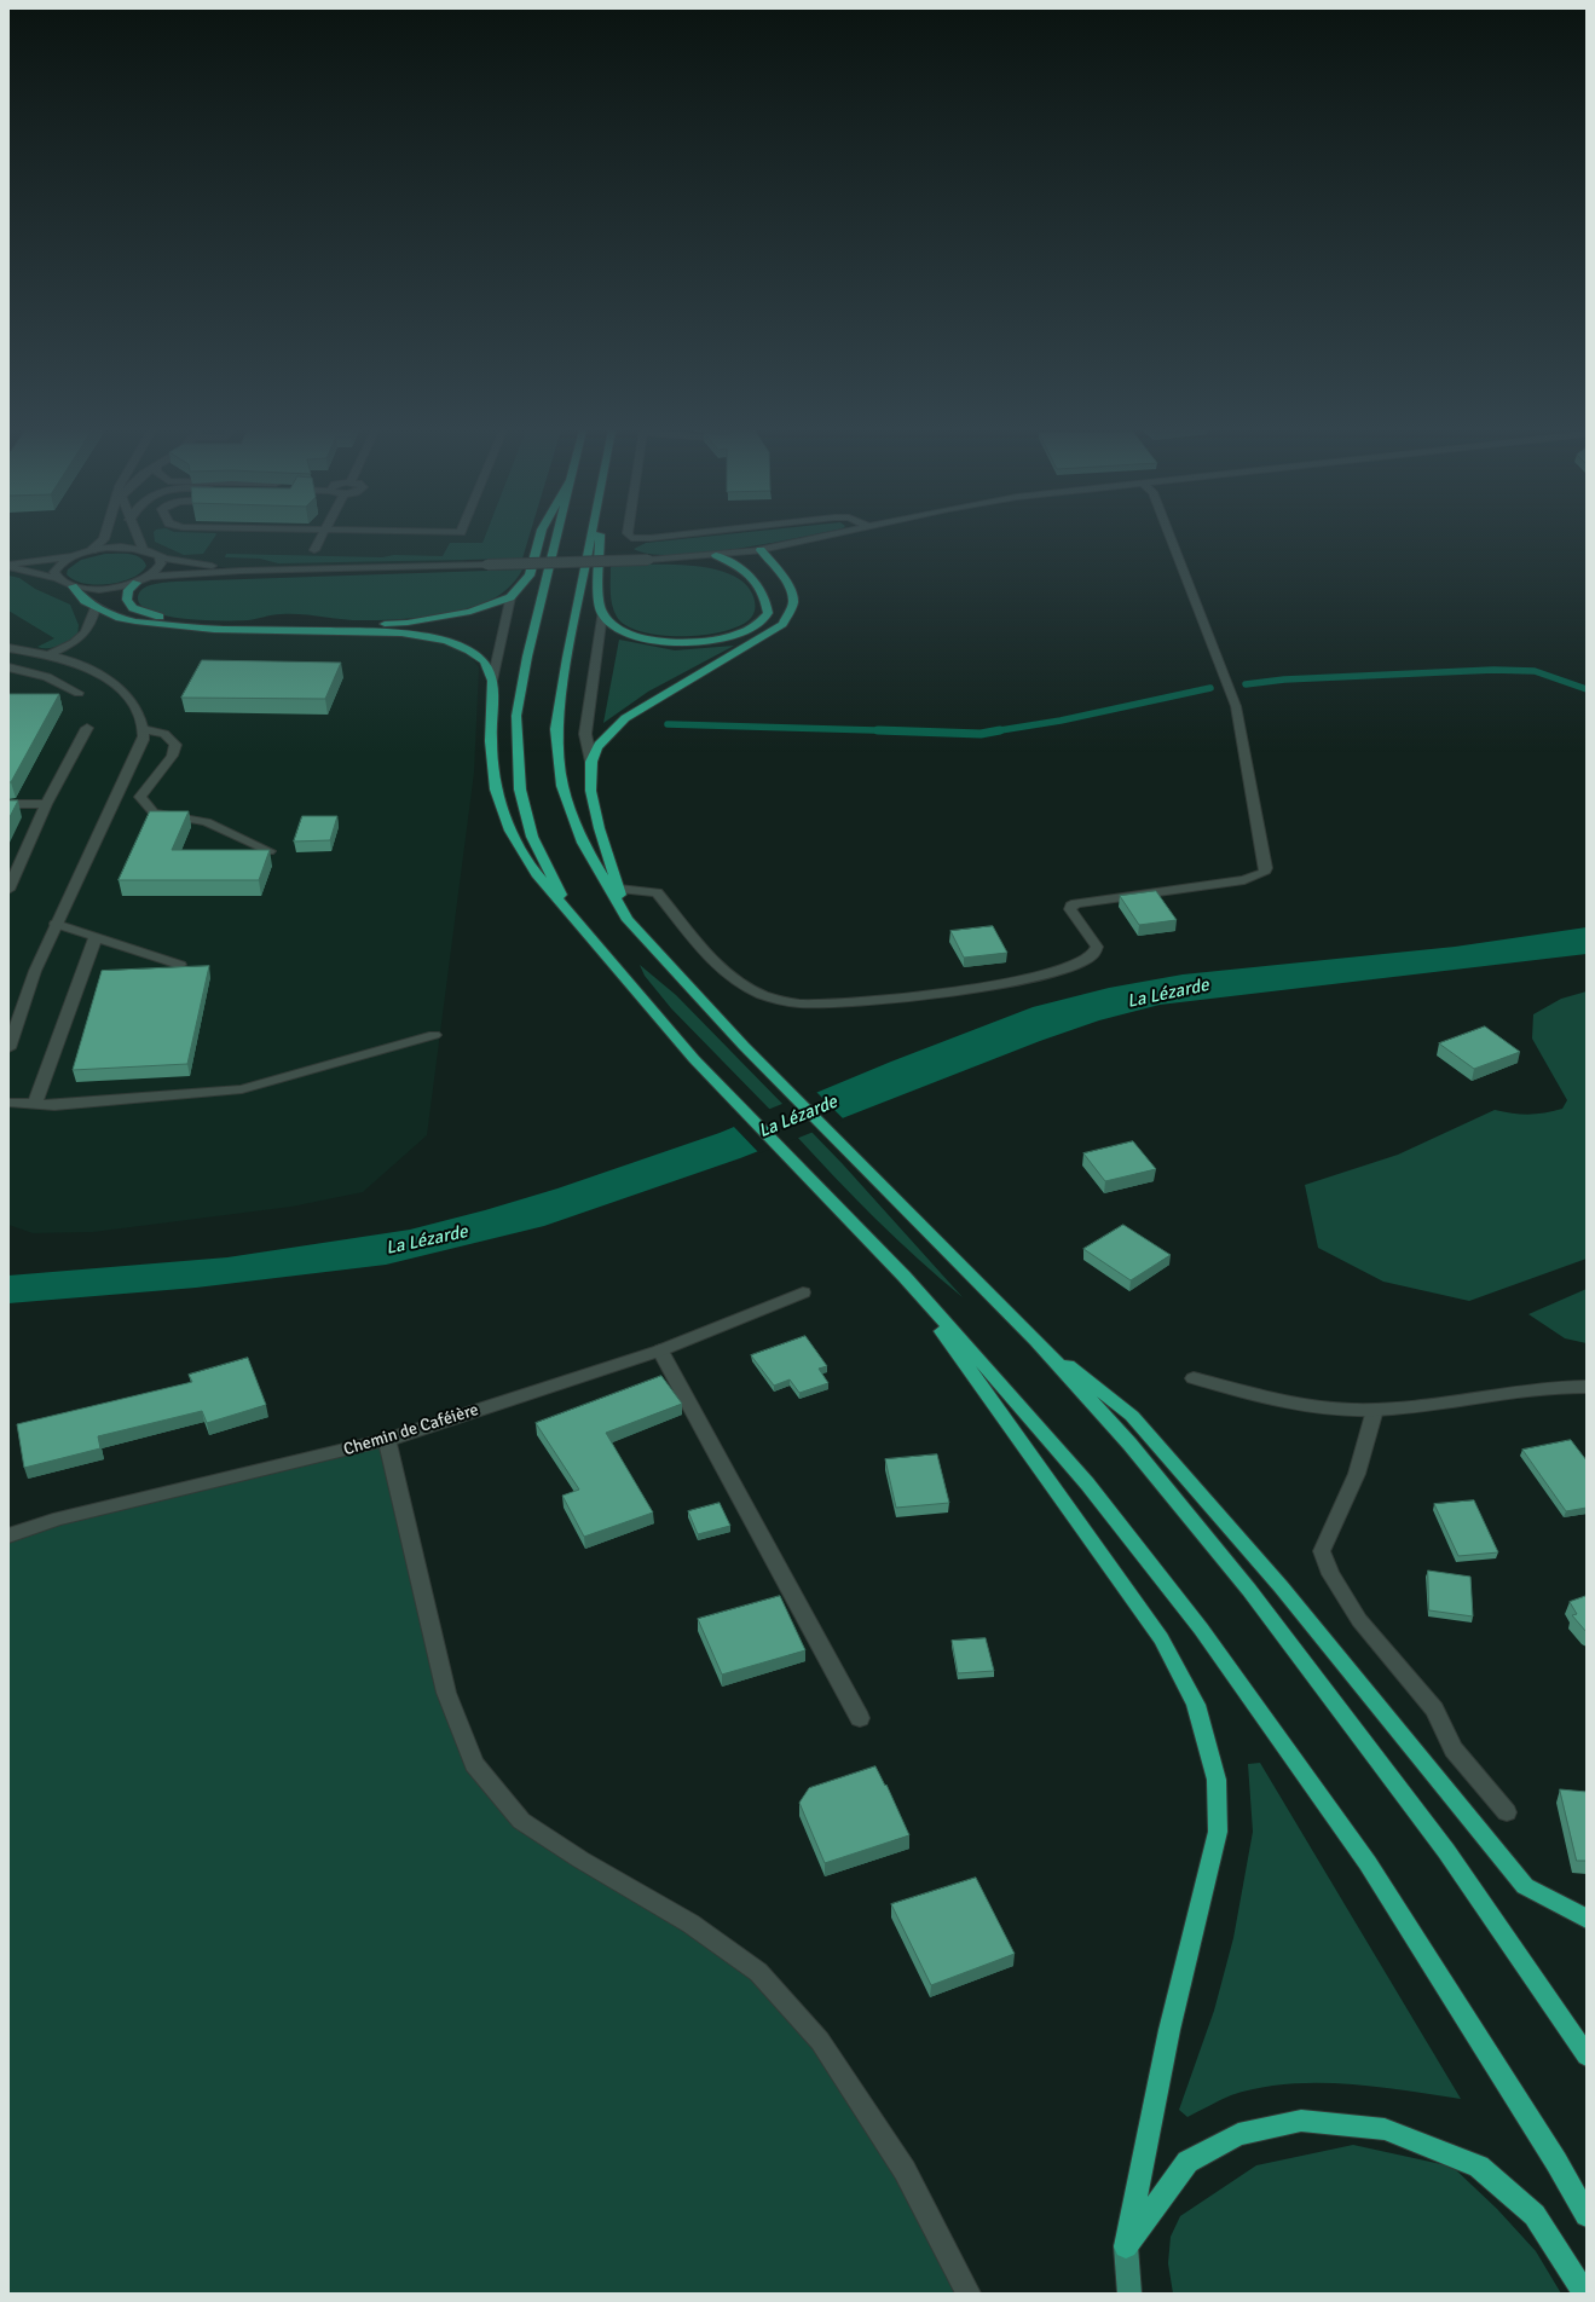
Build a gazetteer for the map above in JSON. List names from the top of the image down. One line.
{"streets":{"street":["Chemin de Caféière"]},"water":["La Lézarde"]}
